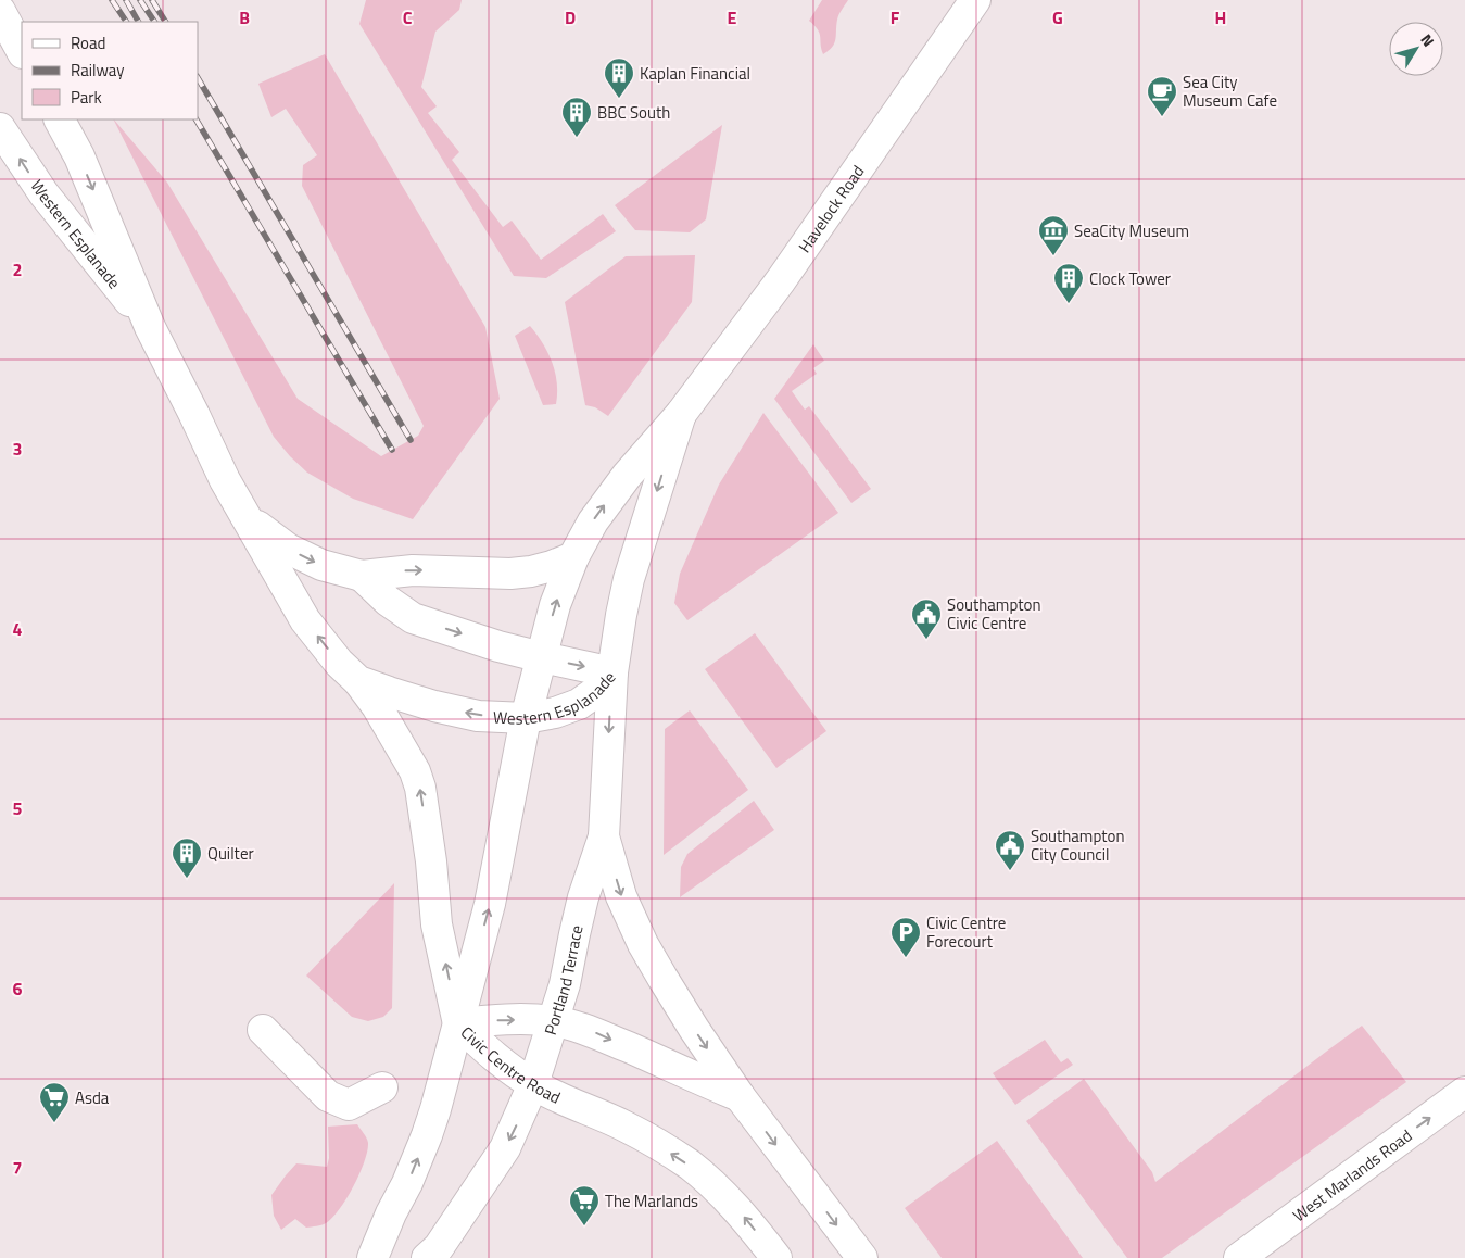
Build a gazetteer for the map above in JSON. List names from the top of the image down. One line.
{"streets":{"street":["Havelock Road","Western Esplanade","Portland Terrace","Civic Centre Road","West Marlands Road"]},"crossings":[["Havelock Road","Western Esplanade"],["Havelock Road","Portland Terrace"],["Western Esplanade","Portland Terrace"],["Portland Terrace","Civic Centre Road"]],"one_way":["West Marlands Road"],"places":{"building":["Kaplan Financial","BBC South","Clock Tower","Quilter"],"cafe":["Sea City Museum Cafe"],"museum":["SeaCity Museum"],"public building":["Southampton Civic Centre","Southampton City Council"],"parking":["Civic Centre Forecourt"],"supermarket":["Asda","The Marlands"]},"legend":["Road","Railway","Park"],"north":"top right","grid":{"columns":["B","C","D","E","F","G","H"],"rows":["2","3","4","5","6","7"]}}
